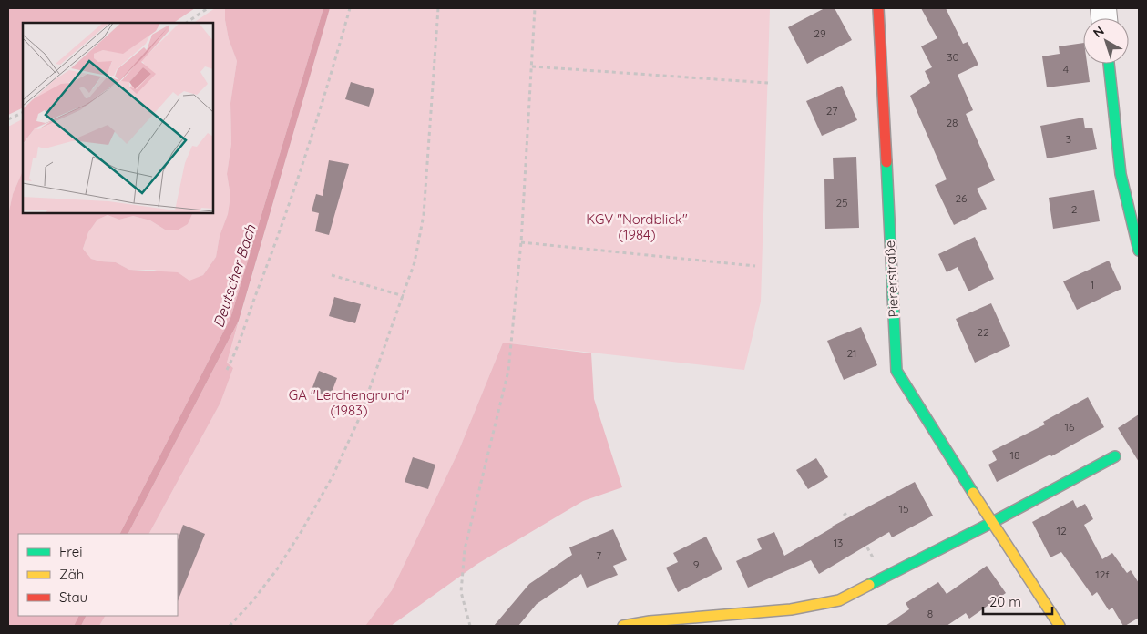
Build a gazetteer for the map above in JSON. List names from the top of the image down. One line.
{"streets":{"street":["Piererstraße"]},"water":["Deutscher Bach"],"parks":["KGV \"Nordblick\" (1984)","GA \"Lerchengrund\" (1983)"],"house_numbers":["29","30","4","27","28","3","26","25","2","1","22","21","16","18","15","12","13","7","9","12f","8"],"legend":["Frei","Zäh","Stau"],"scale_bar":"20 m","north":"top left"}
